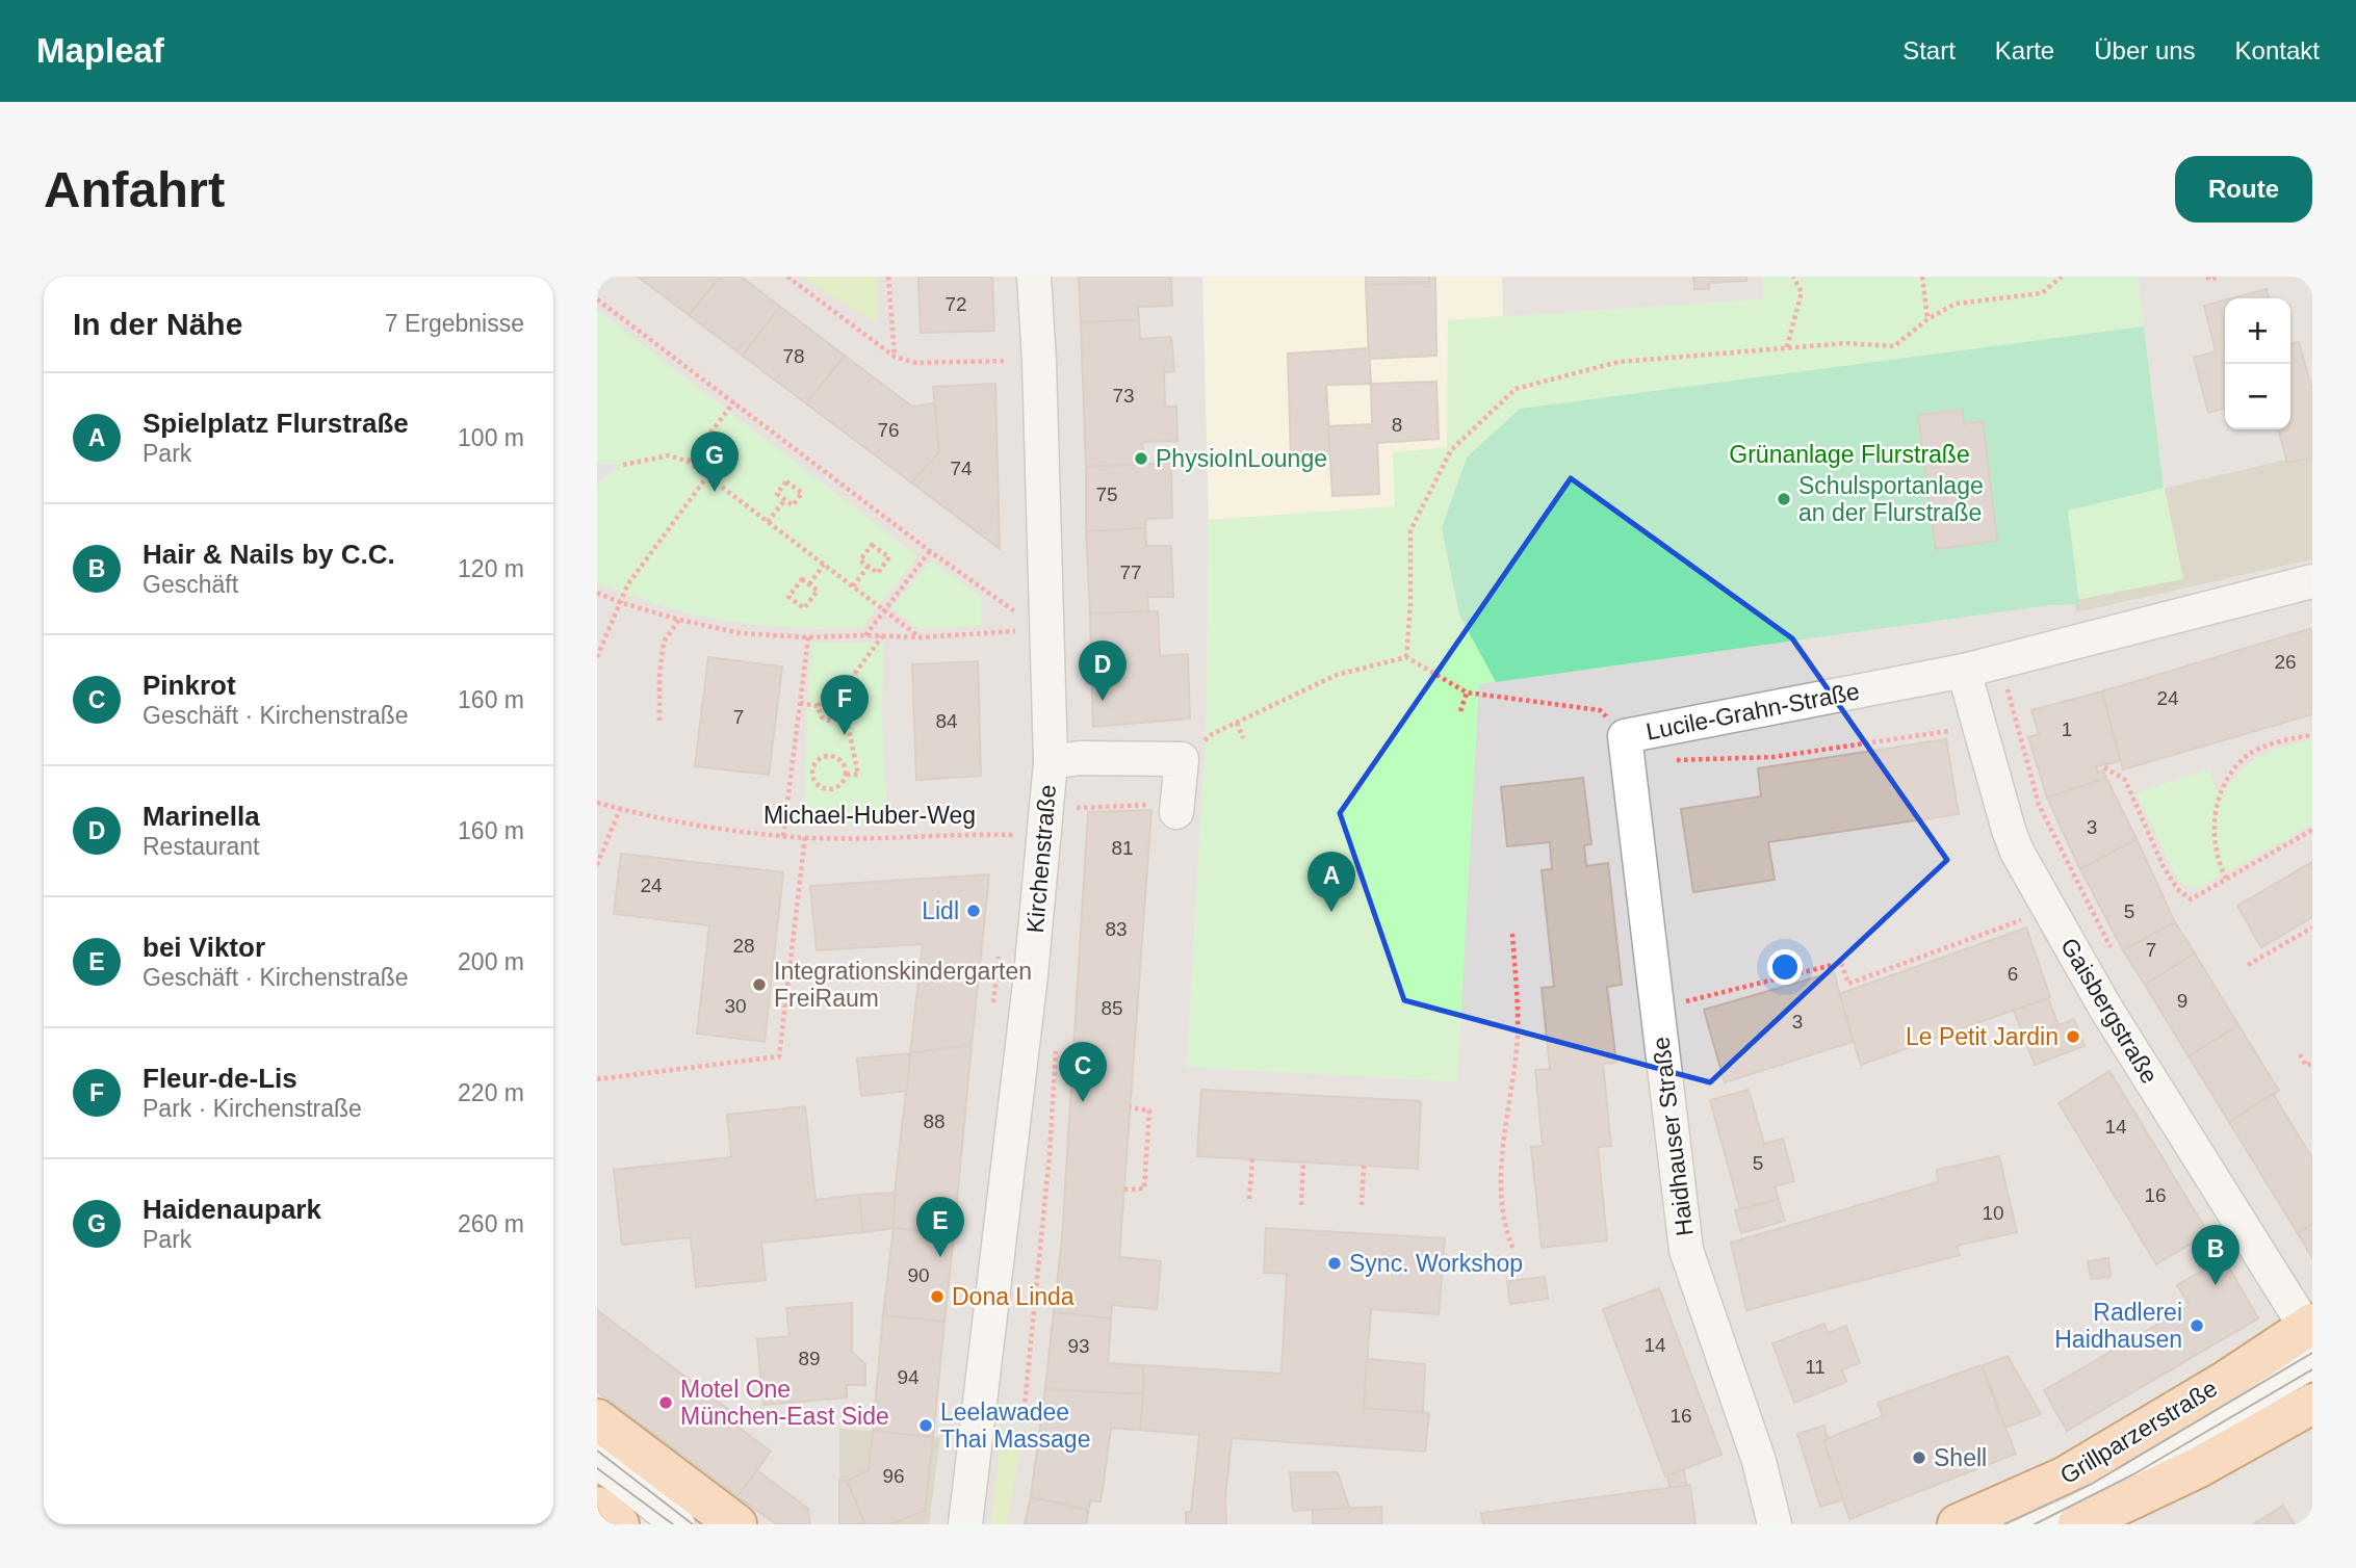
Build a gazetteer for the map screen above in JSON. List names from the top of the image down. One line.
{"streets":{"main road":["Grillparzerstraße"],"street":["Lucile-Grahn-Straße","Kirchenstraße","Gaisbergstraße","Haidhauser Straße"],"path":["Michael-Huber-Weg"]},"crossings":[["Lucile-Grahn-Straße","Gaisbergstraße"],["Lucile-Grahn-Straße","Haidhauser Straße"],["Gaisbergstraße","Grillparzerstraße"]],"parks":["Grünanlage Flurstraße"],"places":["PhysioInLounge","Schulsportanlage an der Flurstraße","Lidl","Integrationskindergarten FreiRaum","Le Petit Jardin","Sync. Workshop","Dona Linda","Radlerei Haidhausen","Motel One München-East Side","Leelawadee Thai Massage","Shell"],"house_numbers":["72","78","73","8","76","74","75","77","26","24","7","84","1","3","81","24","5","83","28","7","6","9","30","85","3","88","14","5","16","10","90","14","93","89","11","94","16","96"],"page":{"header":"Mapleaf","nav":["Start","Karte","Über uns","Kontakt"],"buttons":"Route","title":"Anfahrt","heading":["In der Nähe","7 Ergebnisse"],"map_buttons":["+","−"],"list":[{"mark":"A","name":"Spielplatz Flurstraße","note":"Park","value":"100 m"},{"mark":"B","name":"Hair & Nails by C.C.","note":"Geschäft","value":"120 m"},{"mark":"C","name":"Pinkrot","note":"Geschäft · Kirchenstraße","value":"160 m"},{"mark":"D","name":"Marinella","note":"Restaurant","value":"160 m"},{"mark":"E","name":"bei Viktor","note":"Geschäft · Kirchenstraße","value":"200 m"},{"mark":"F","name":"Fleur-de-Lis","note":"Park · Kirchenstraße","value":"220 m"},{"mark":"G","name":"Haidenaupark","note":"Park","value":"260 m"}],"pins":["G","D","F","A","C","E","B"]}}
